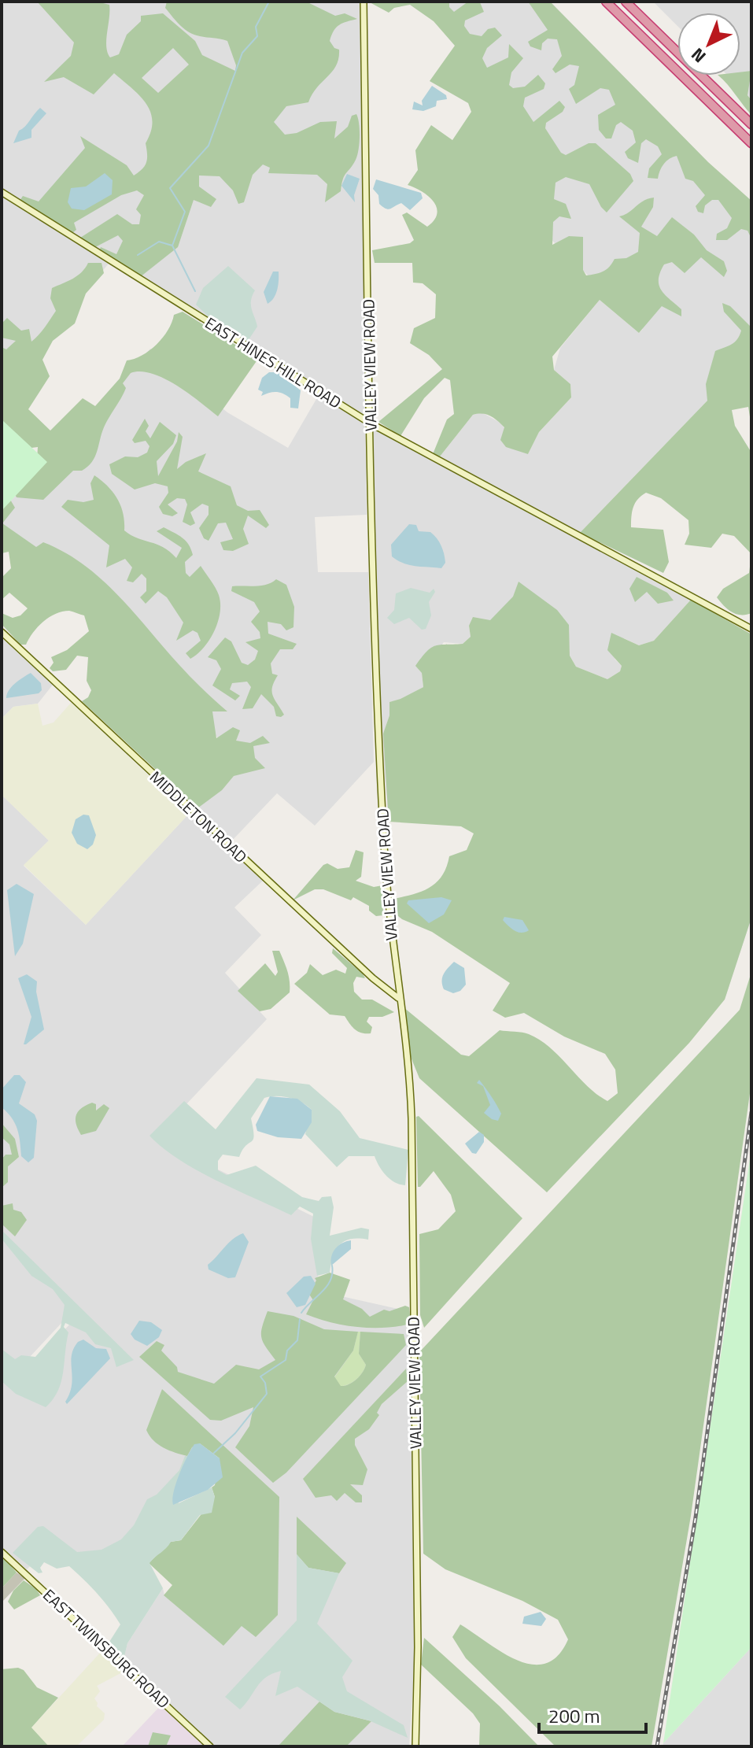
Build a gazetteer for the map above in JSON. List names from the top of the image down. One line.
{"streets":{"main road":["EAST HINES HILL ROAD","VALLEY VIEW ROAD","MIDDLETON ROAD","EAST TWINSBURG ROAD"]},"crossings":[["EAST HINES HILL ROAD","VALLEY VIEW ROAD"],["VALLEY VIEW ROAD","MIDDLETON ROAD"]],"scale_bar":"200 m","north":"bottom left"}
